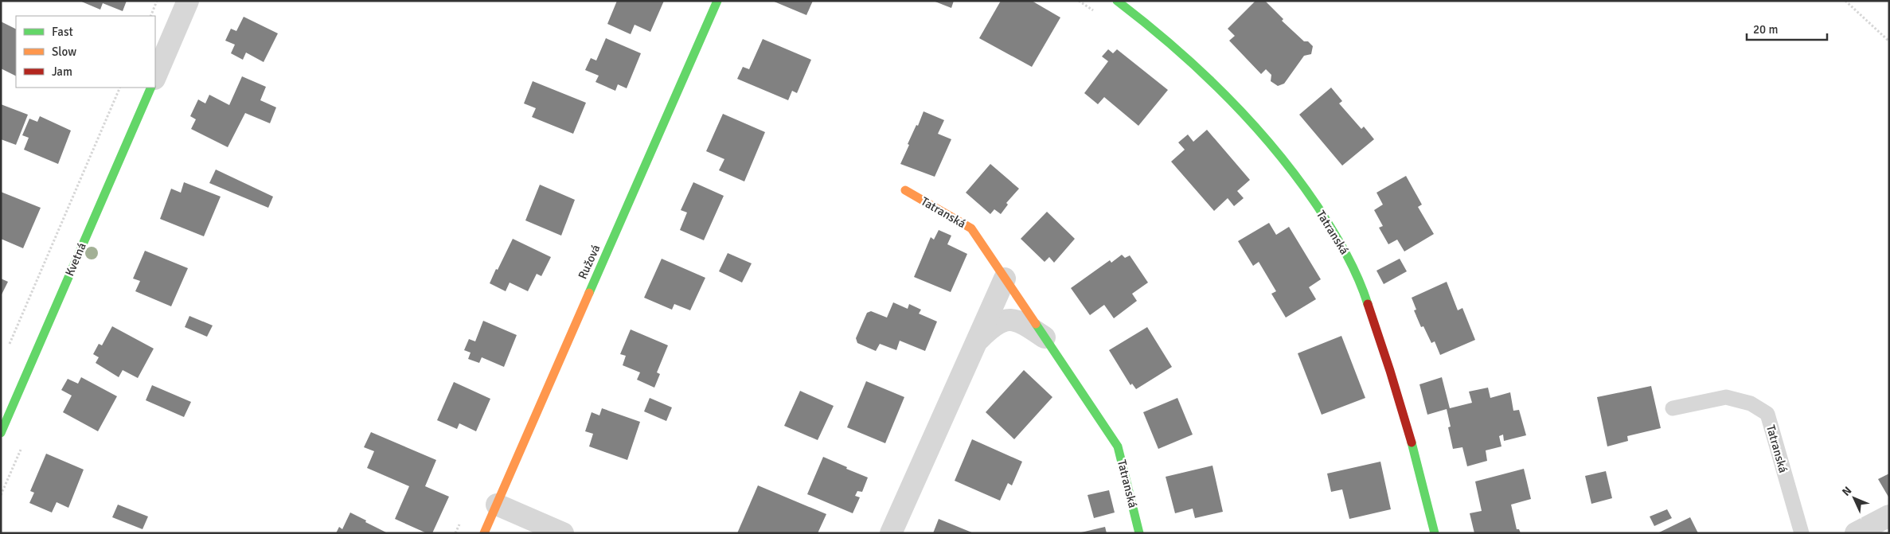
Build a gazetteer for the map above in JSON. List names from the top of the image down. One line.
{"streets":{"street":["Tatranská","Kvetná","Ružová"]},"legend":["Fast","Slow","Jam"],"scale_bar":"20 m","north":"top left"}
